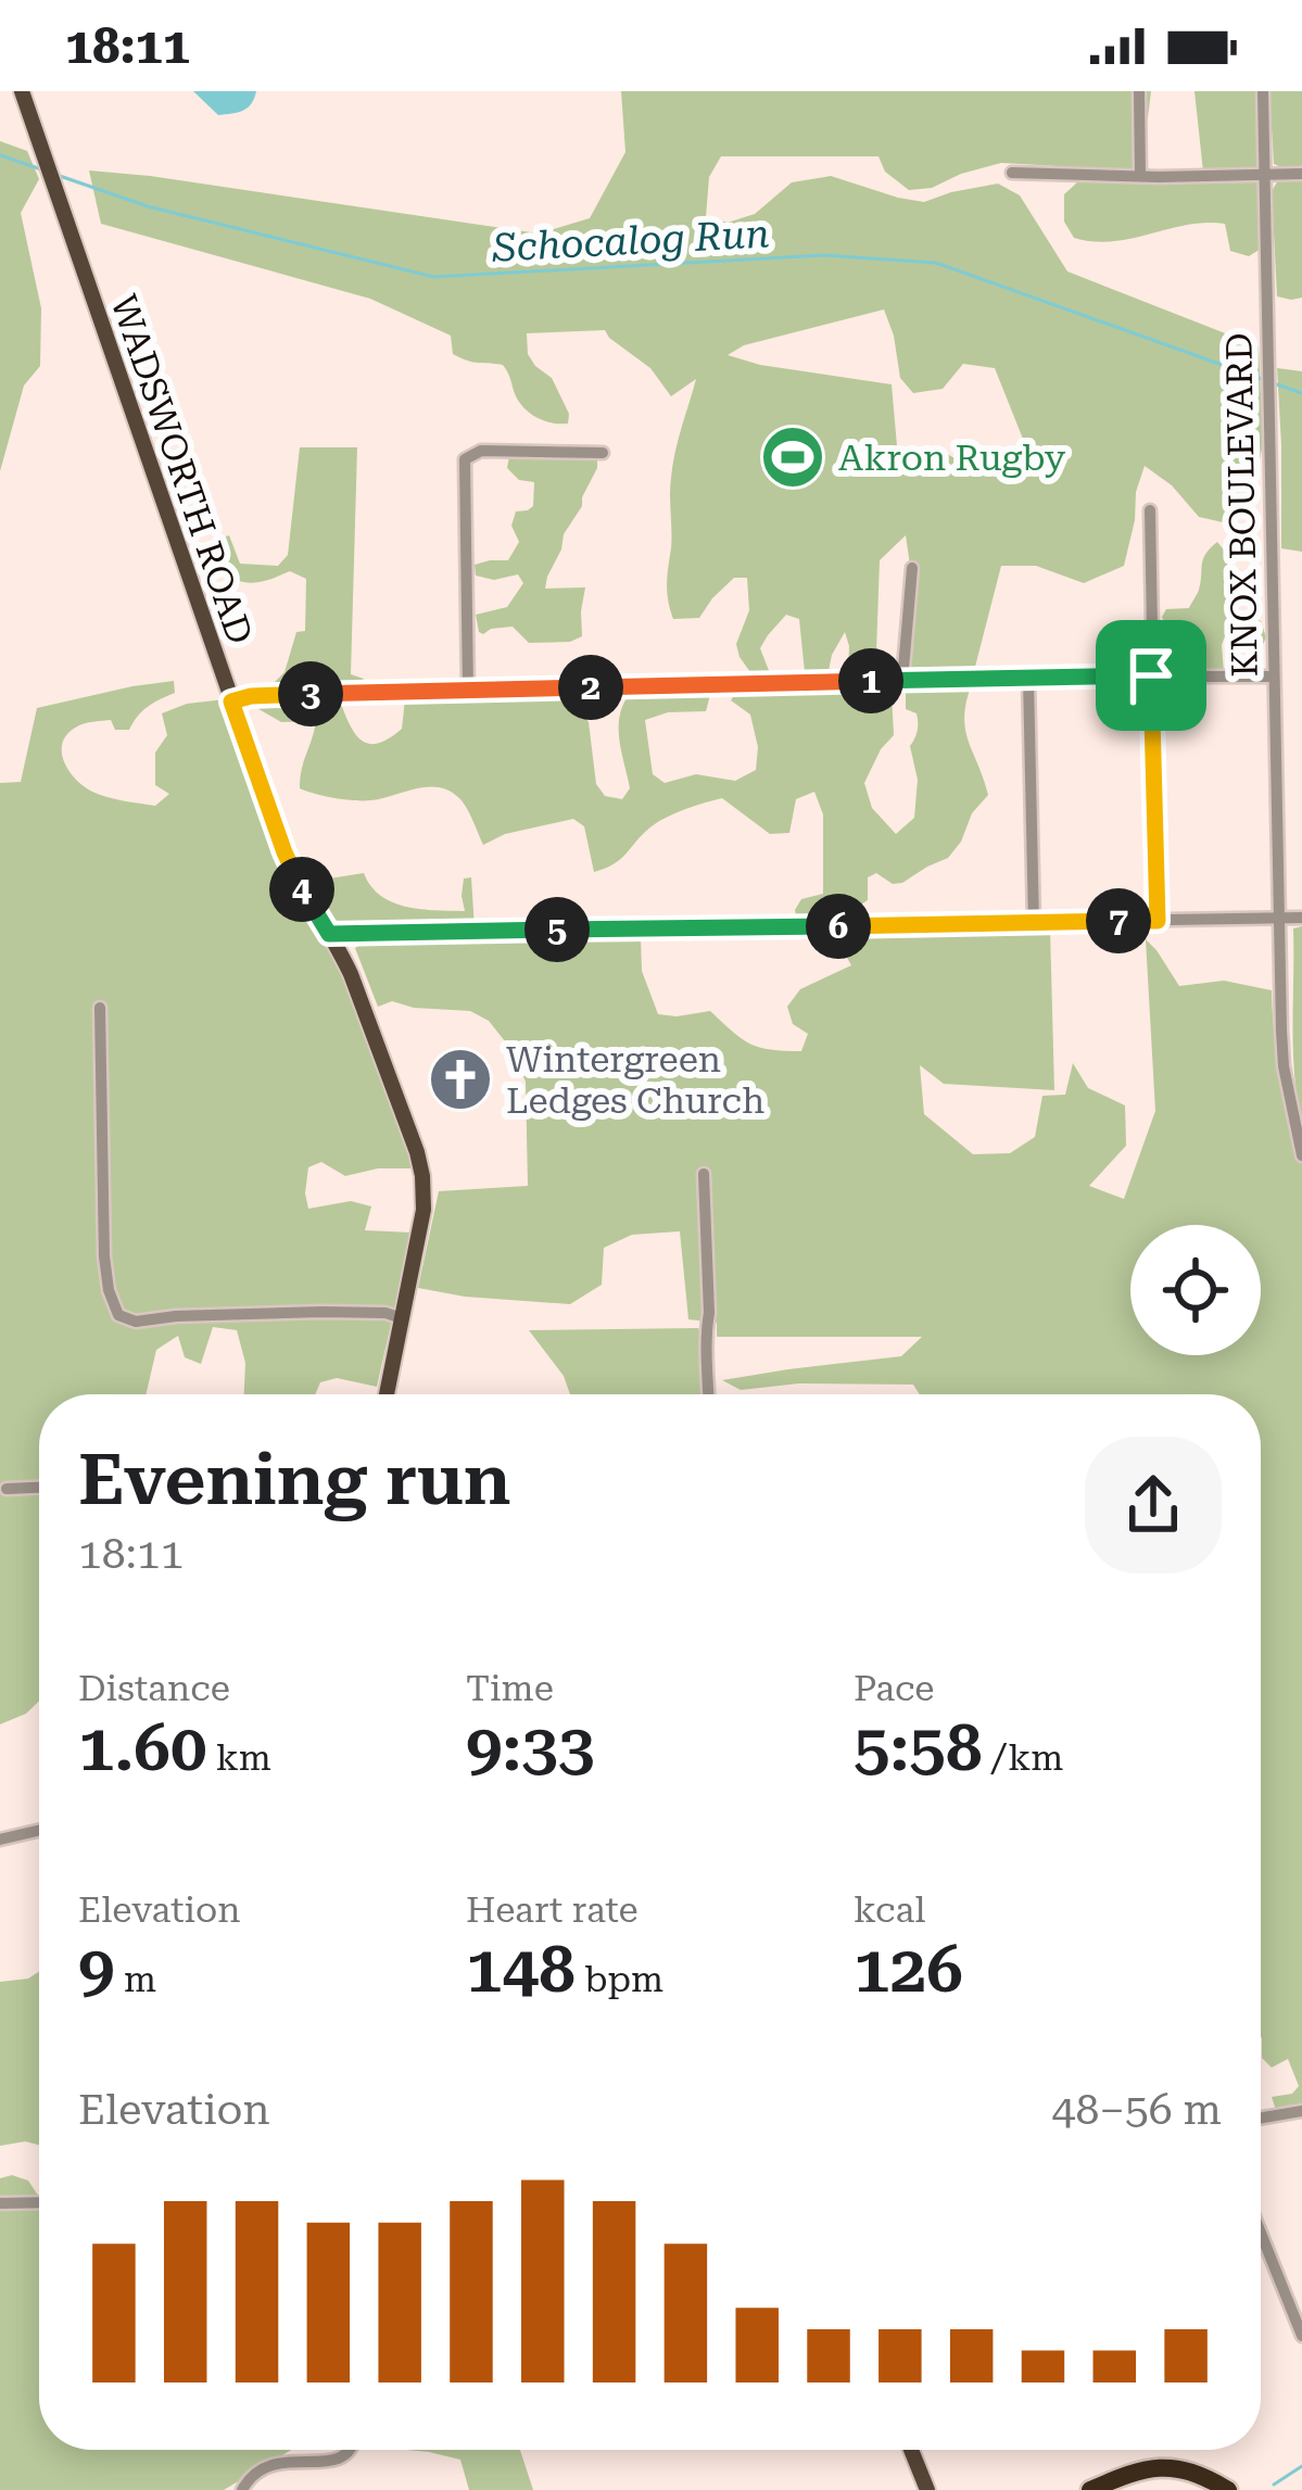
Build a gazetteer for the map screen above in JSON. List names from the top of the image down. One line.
{"streets":{"main road":["WADSWORTH ROAD"],"street":["KNOX BOULEVARD"]},"water":["Schocalog Run"],"places":{"sports":["Akron Rugby"],"church":["Wintergreen Ledges Church"]},"page":{"status":"18:11","pins":["1","2","3","4","7","6","5"],"heading":["Evening run","18:11"],"stats":[["Distance","1.60 km"],["Time","9:33"],["Pace","5:58 /km"],["Elevation","9 m"],["Heart rate","148 bpm"],["kcal","126"]],"chart":["Elevation","48–56 m"]}}
